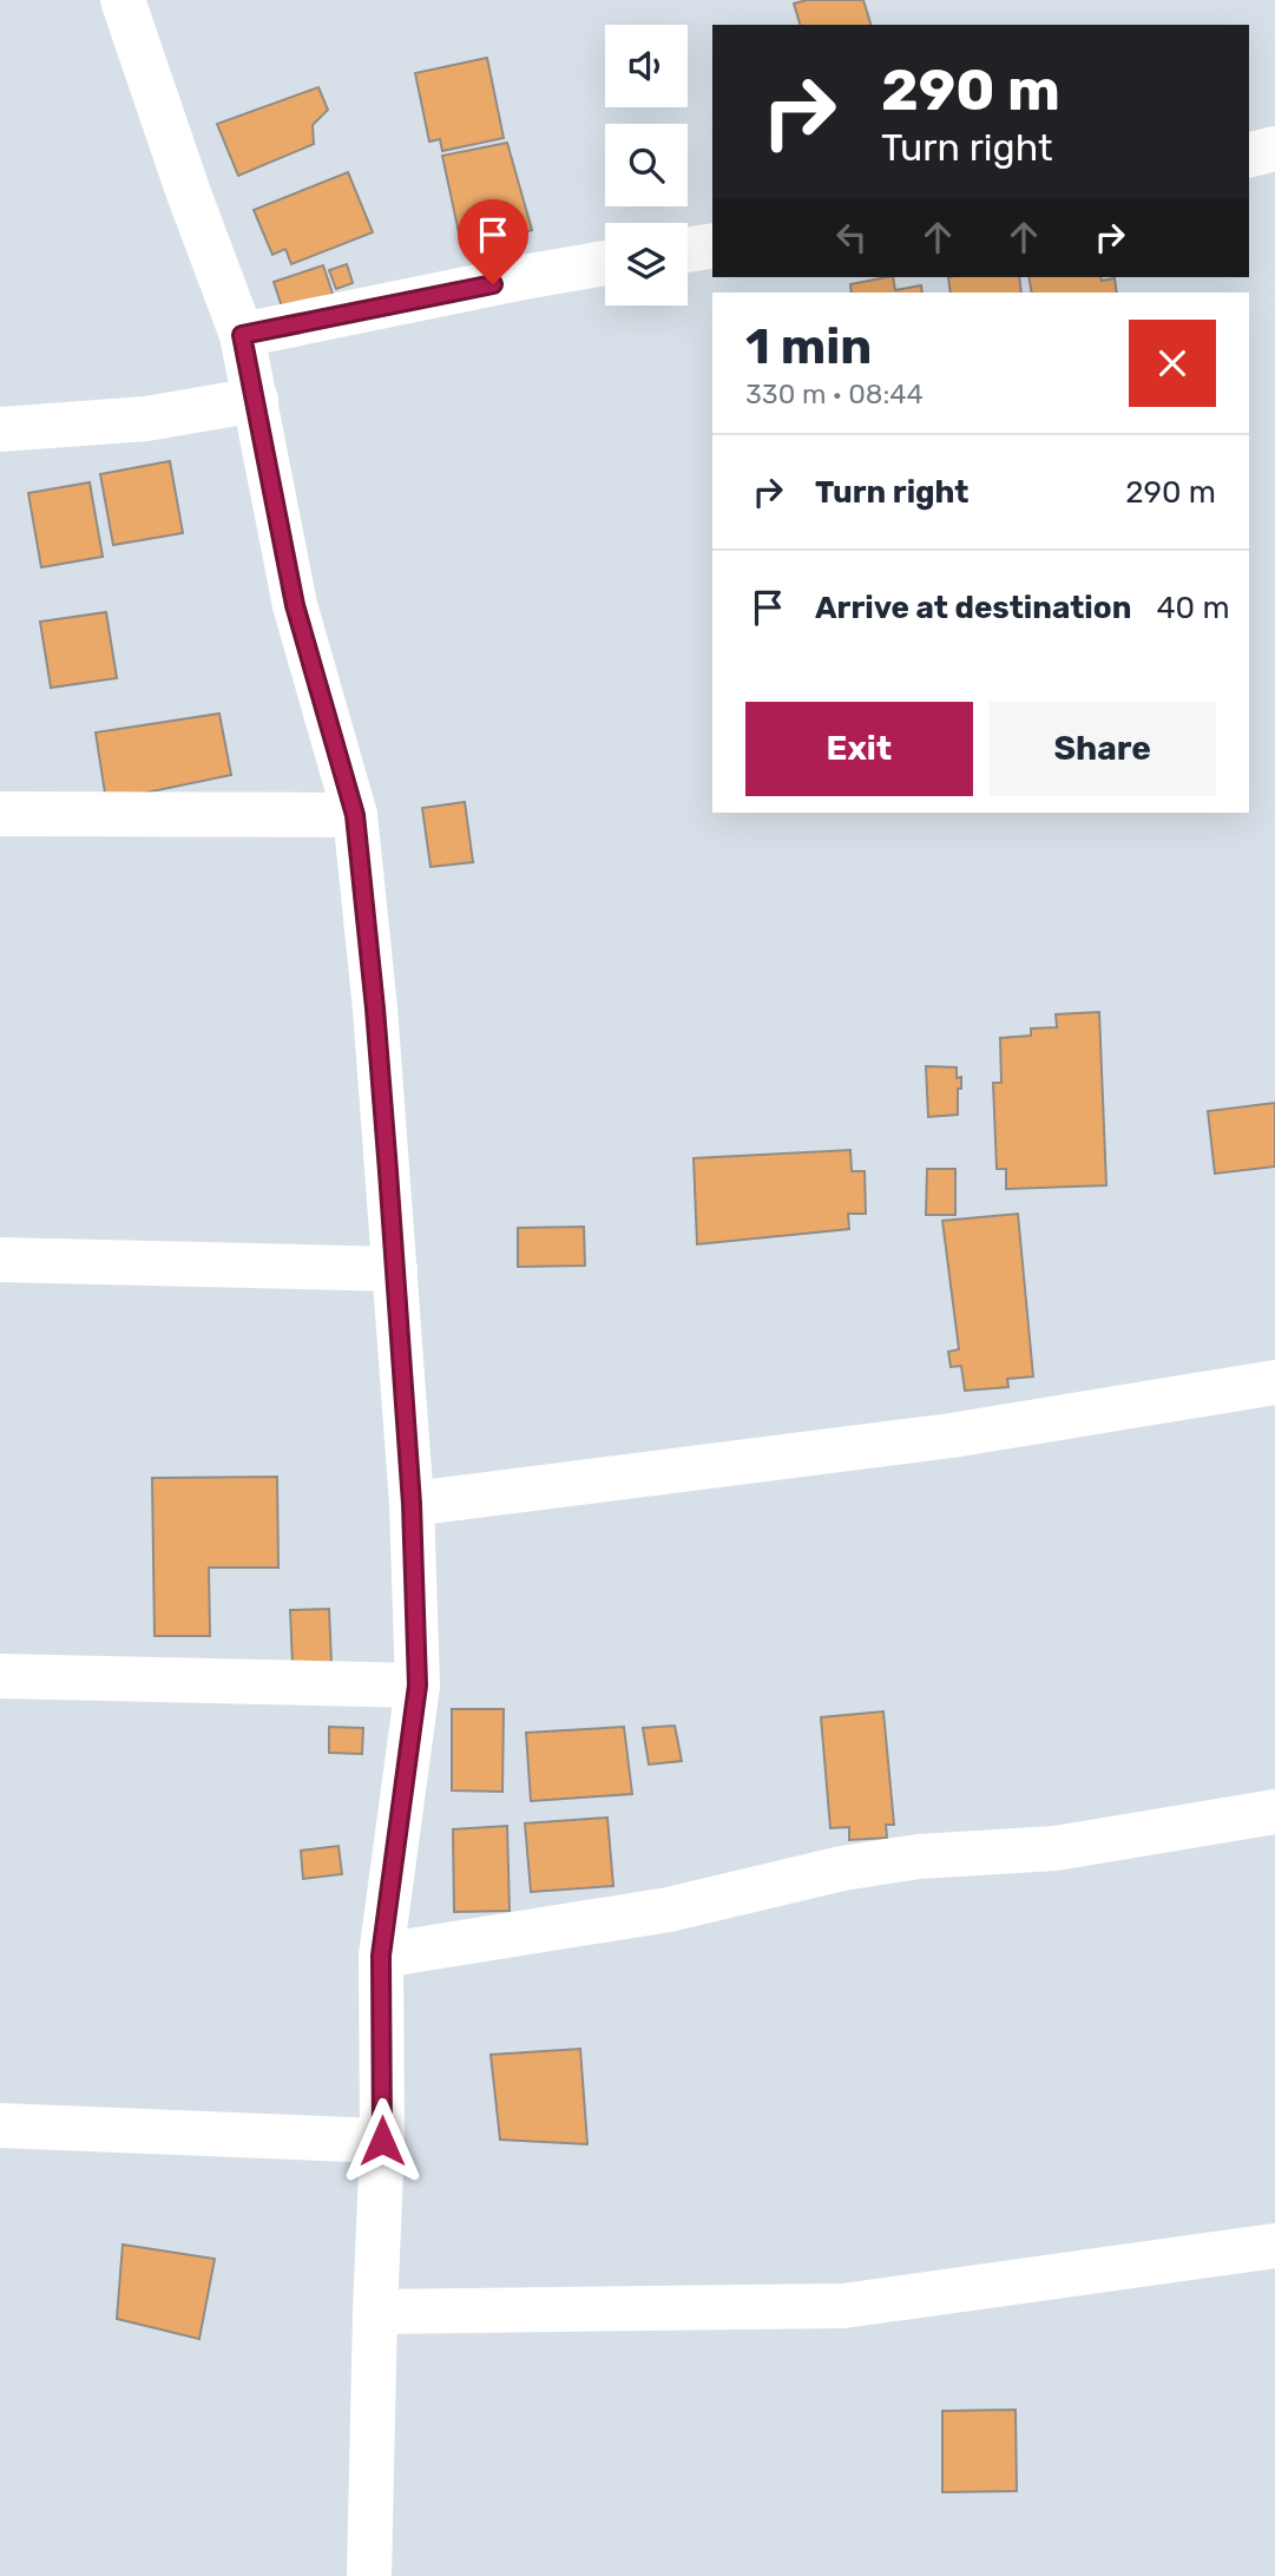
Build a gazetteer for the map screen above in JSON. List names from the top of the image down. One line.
{"page":{"turn":["290 m","Turn right"],"heading":["1 min","330 m · 08:44"],"list":[{"name":"Turn right","value":"290 m"},{"name":"Arrive at destination","value":"40 m"}],"buttons":["Exit","Share"]}}
